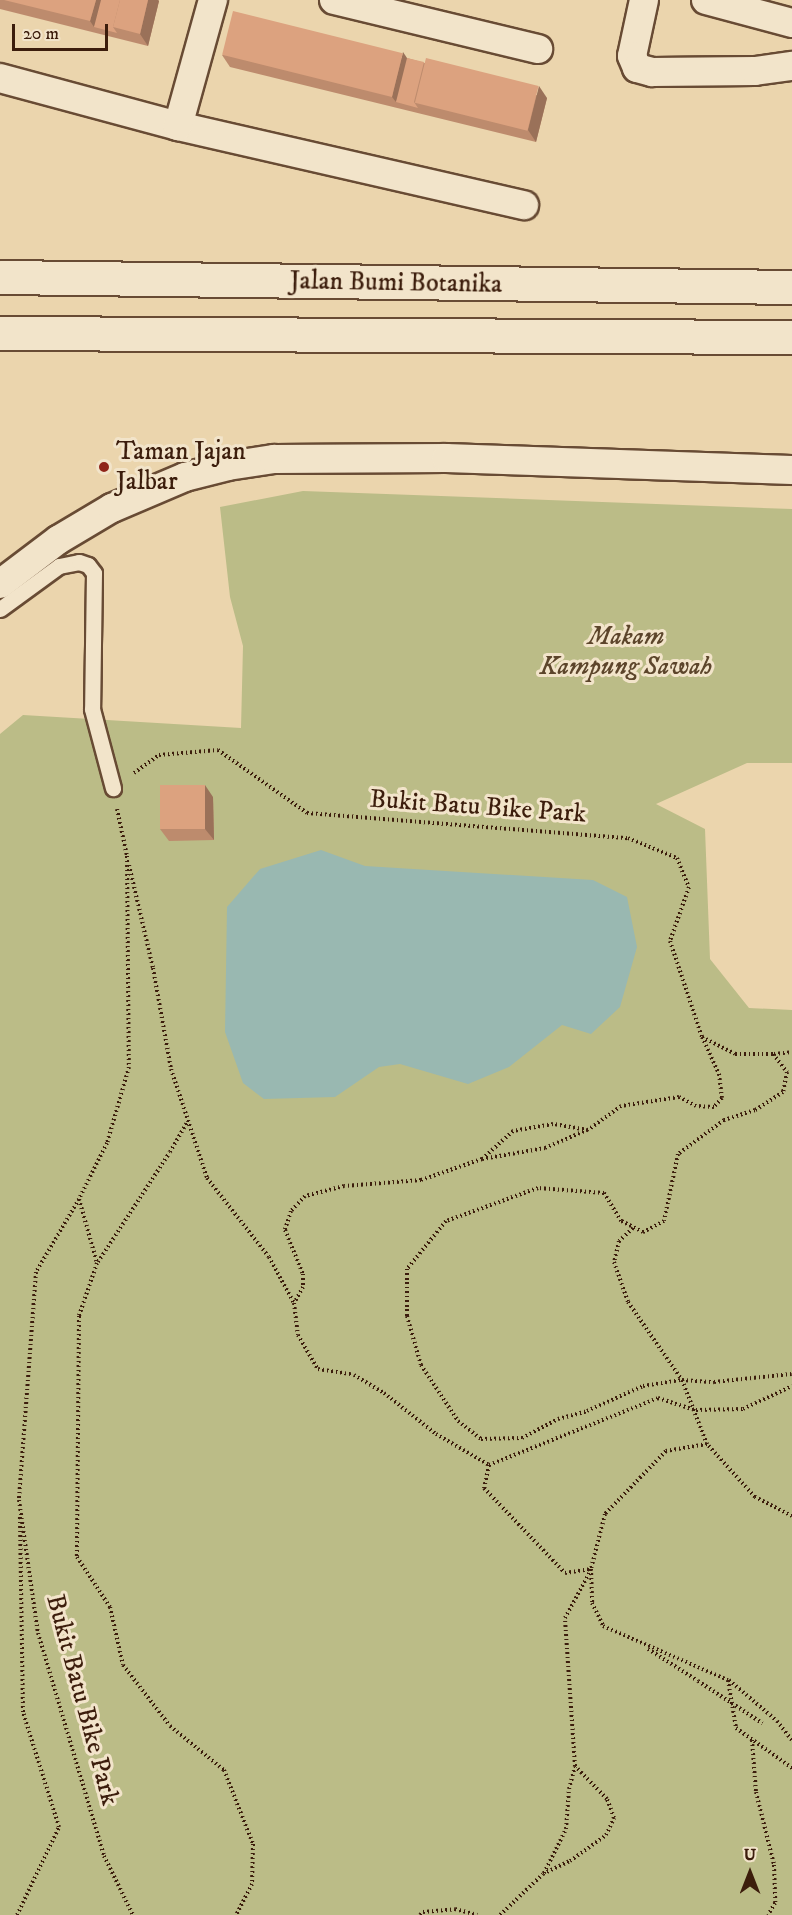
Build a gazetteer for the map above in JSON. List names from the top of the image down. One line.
{"streets":{"main road":["Jalan Bumi Botanika"],"path":["Bukit Batu Bike Park"]},"parks":["Makam Kampung Sawah"],"places":["Taman Jajan Jalbar"],"scale_bar":"20 m","north":"top"}
